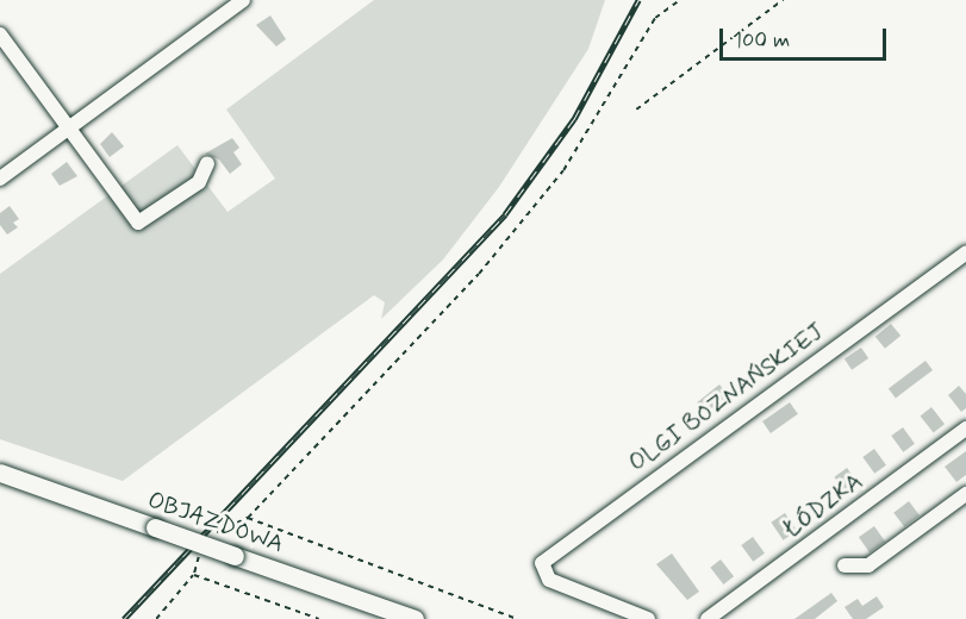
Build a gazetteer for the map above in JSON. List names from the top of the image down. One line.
{"streets":{"main road":["OBJAZDOWA"],"street":["OLGI BOZNAŃSKIEJ","ŁÓDZKA"]},"scale_bar":"100 m"}
